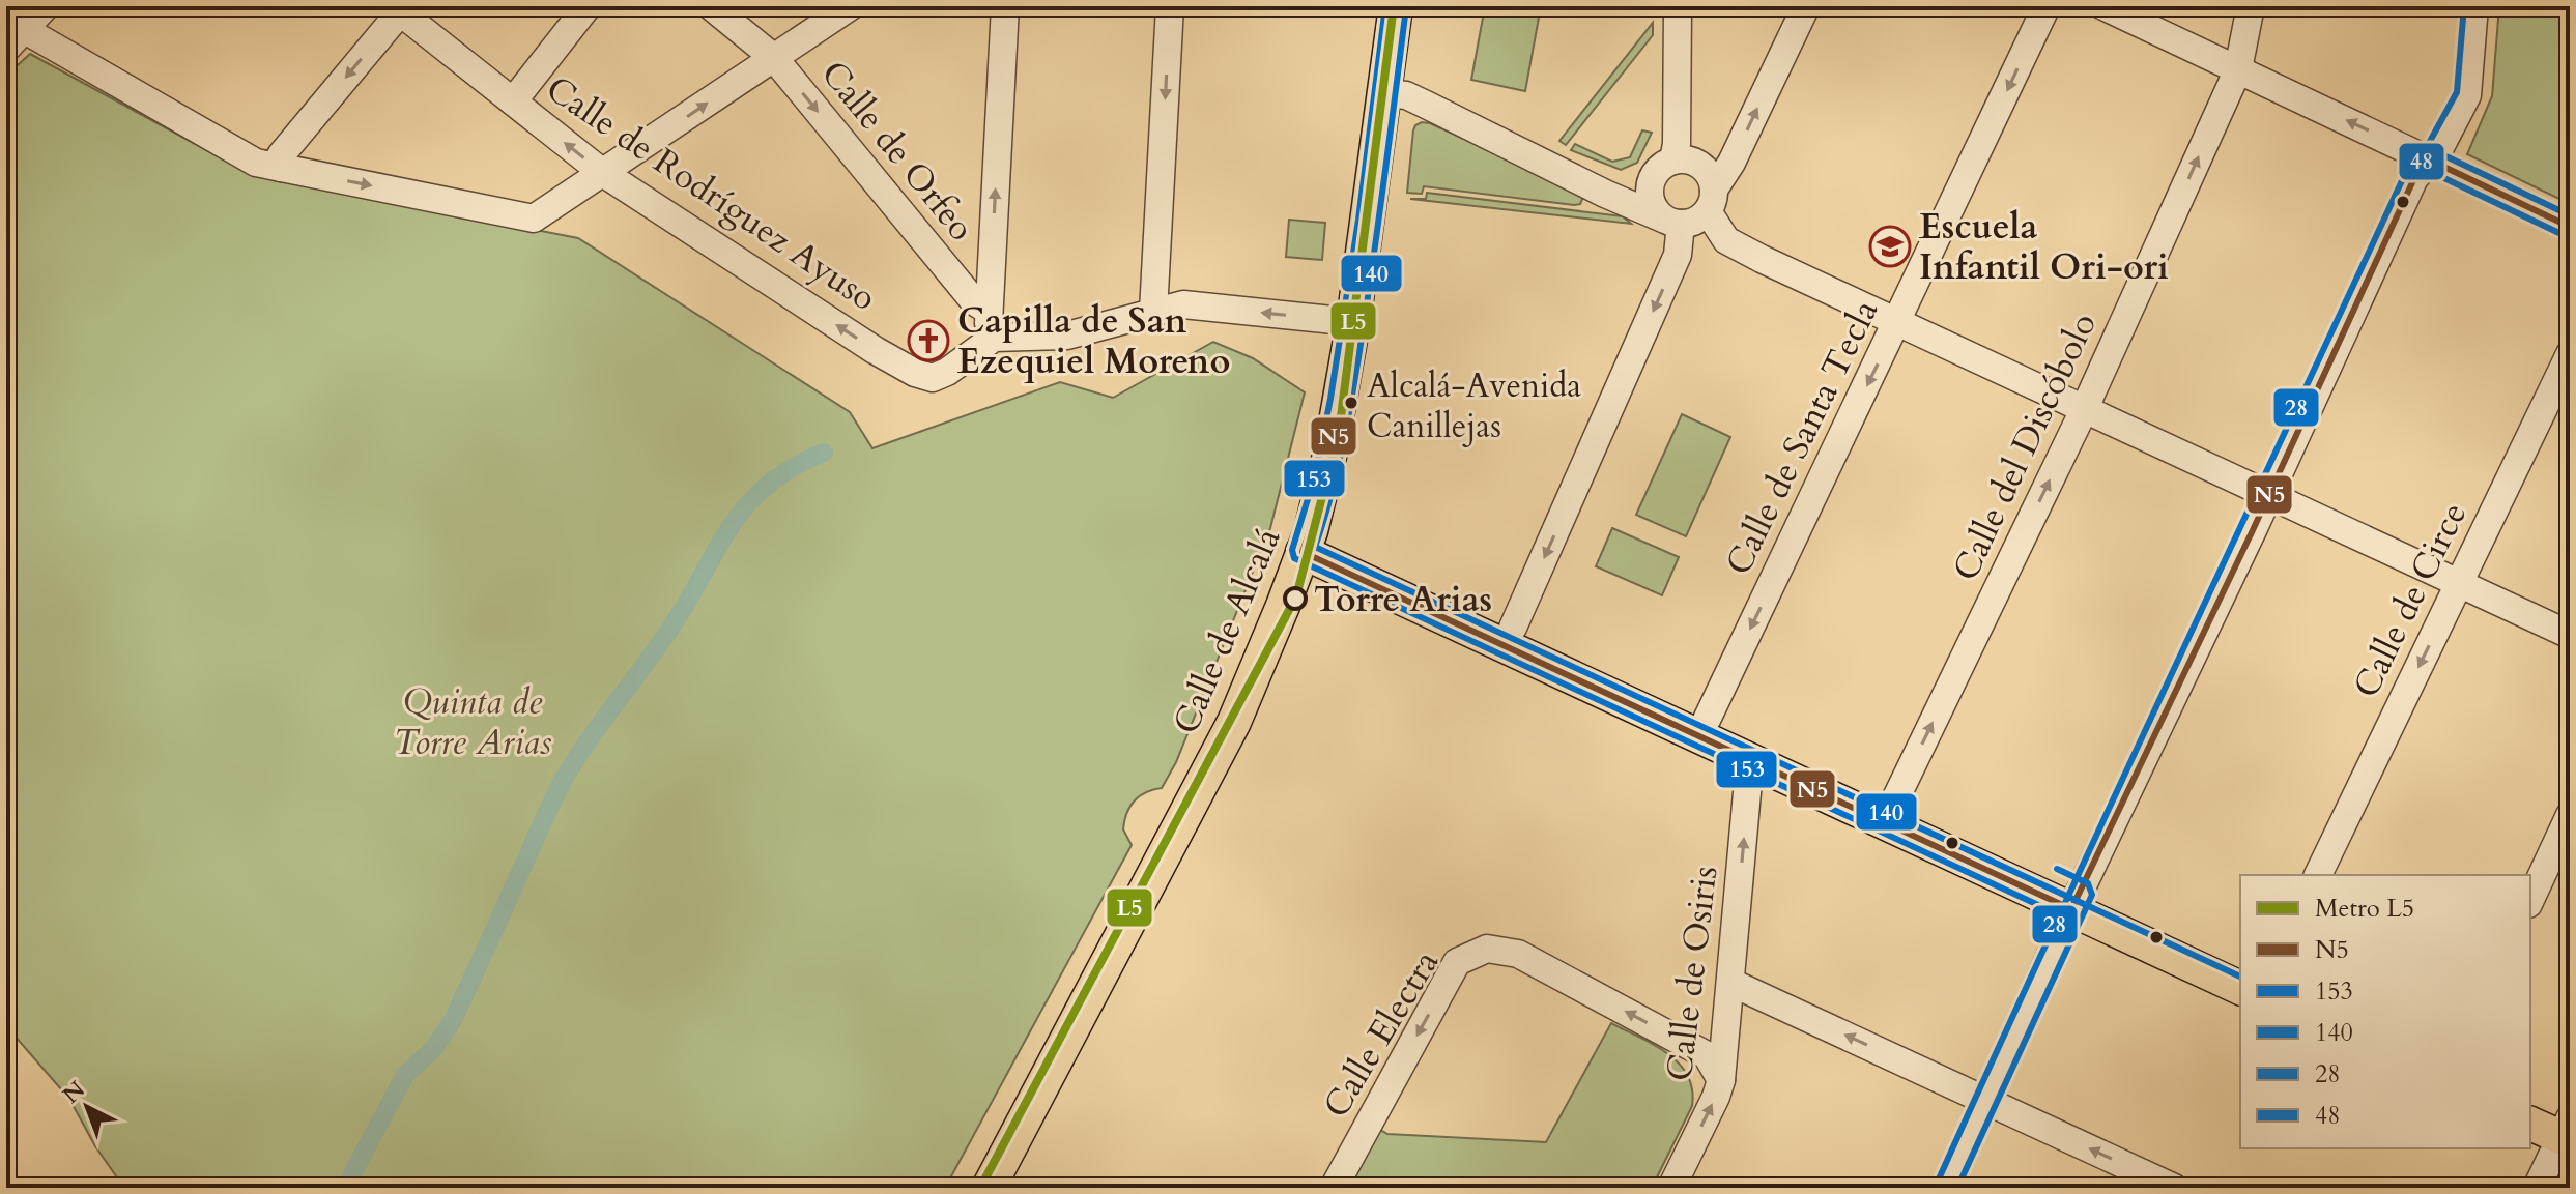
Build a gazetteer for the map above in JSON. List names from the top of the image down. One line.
{"streets":{"main road":["Calle de Alcalá"],"street":["Calle de Orfeo","Calle de Rodríguez Ayuso","Calle de Santa Tecla","Calle del Discóbolo","Calle de Circe","Calle de Osiris","Calle Electra"]},"crossings":[["Calle de Osiris","Calle Electra"]],"one_way":["Calle de Orfeo","Calle de Rodríguez Ayuso","Calle de Osiris"],"parks":["Quinta de Torre Arias"],"places":{"school or university":["Escuela Infantil Ori-ori"],"church":["Capilla de San Ezequiel Moreno"],"other":["Alcalá-Avenida Canillejas","Torre Arias"]},"lines":["metro line L5","transit line N5","transit line 153","transit line 48","transit line 140","transit line 28"],"legend":["Metro L5","N5","153","140","28","48"],"north":"top left"}
